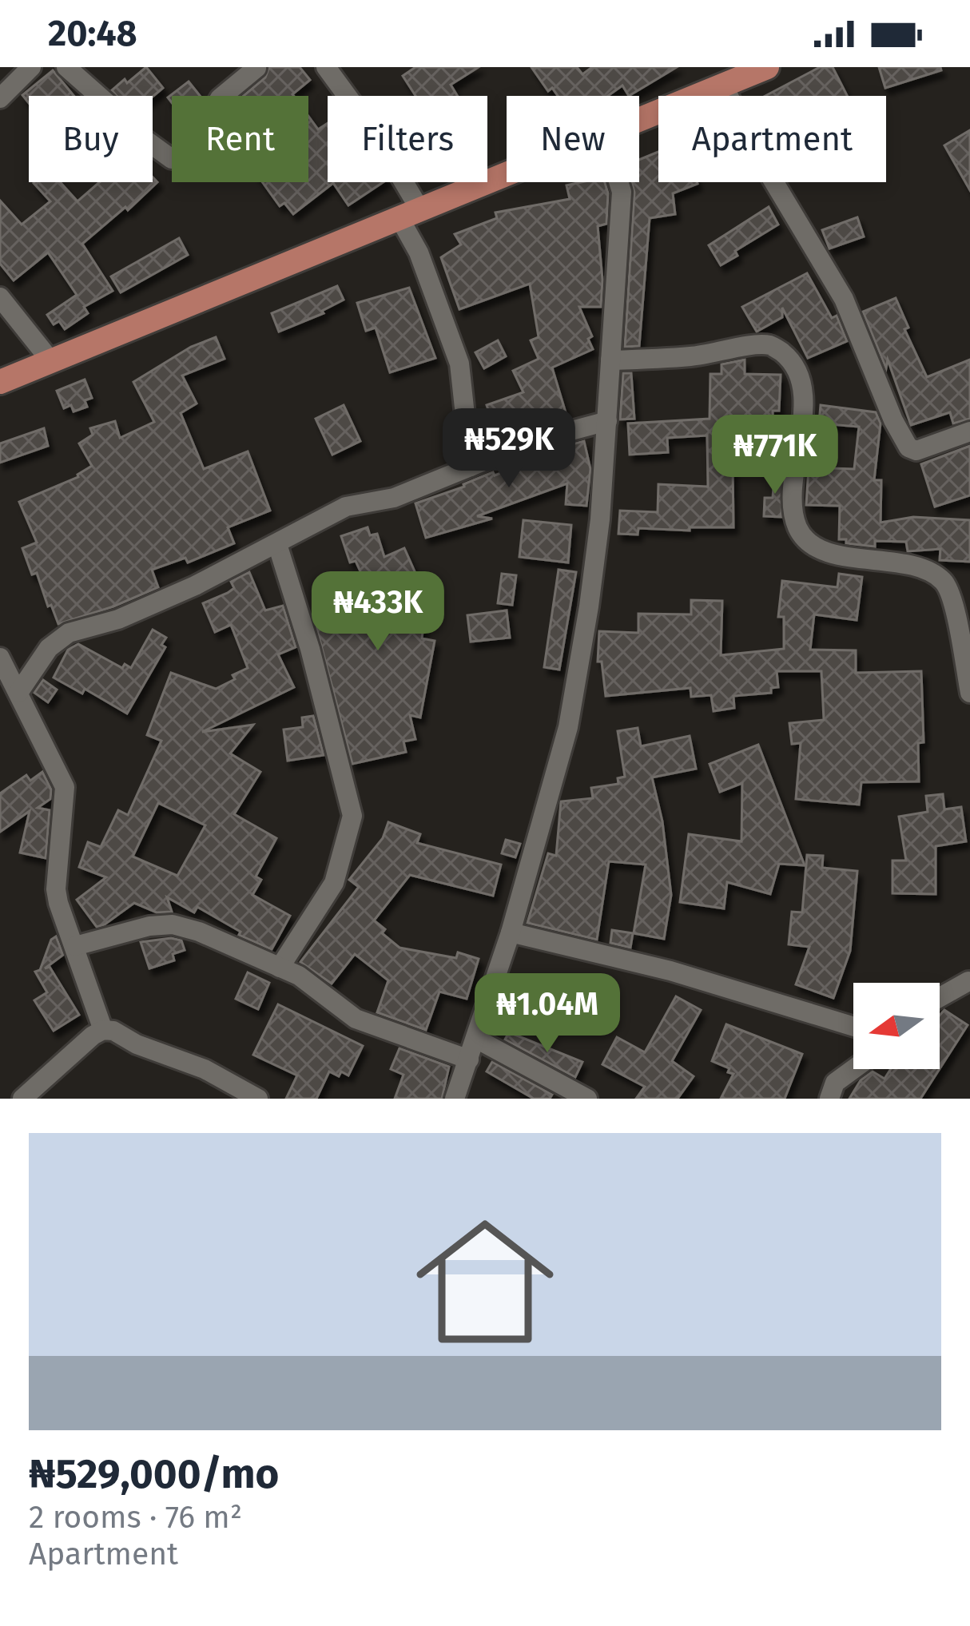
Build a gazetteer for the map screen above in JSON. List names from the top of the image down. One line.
{"north":"left","page":{"status":"20:48","chip":["Buy","Rent","Filters","New","Apartment"],"price":["₦529K","₦771K","₦433K","₦1.04M"],"list":[{"name":"₦529,000/mo","note":"2 rooms · 76 m² · Apartment"}]}}
